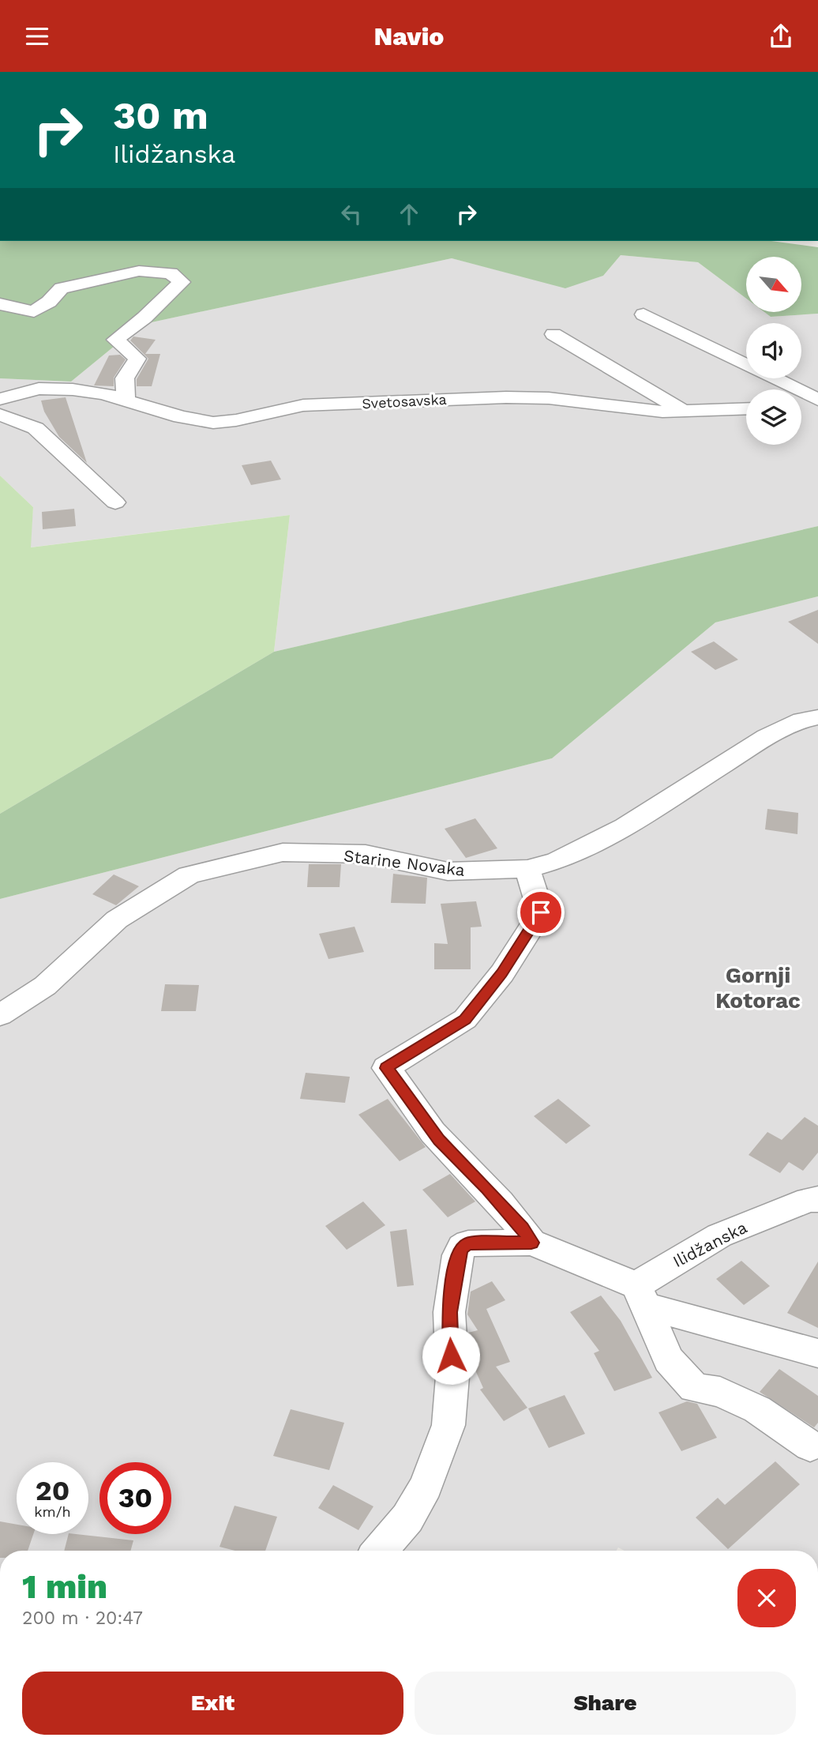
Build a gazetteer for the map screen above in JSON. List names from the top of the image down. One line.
{"streets":{"street":["Svetosavska","Starine Novaka","Ilidžanska"]},"districts":["Gornji Kotorac"],"north":"bottom right","page":{"header":"Navio","turn":["30 m","Ilidžanska"],"speed":"20 km/h","limit":"30","heading":["1 min","200 m · 20:47"],"buttons":["Exit","Share"]}}
